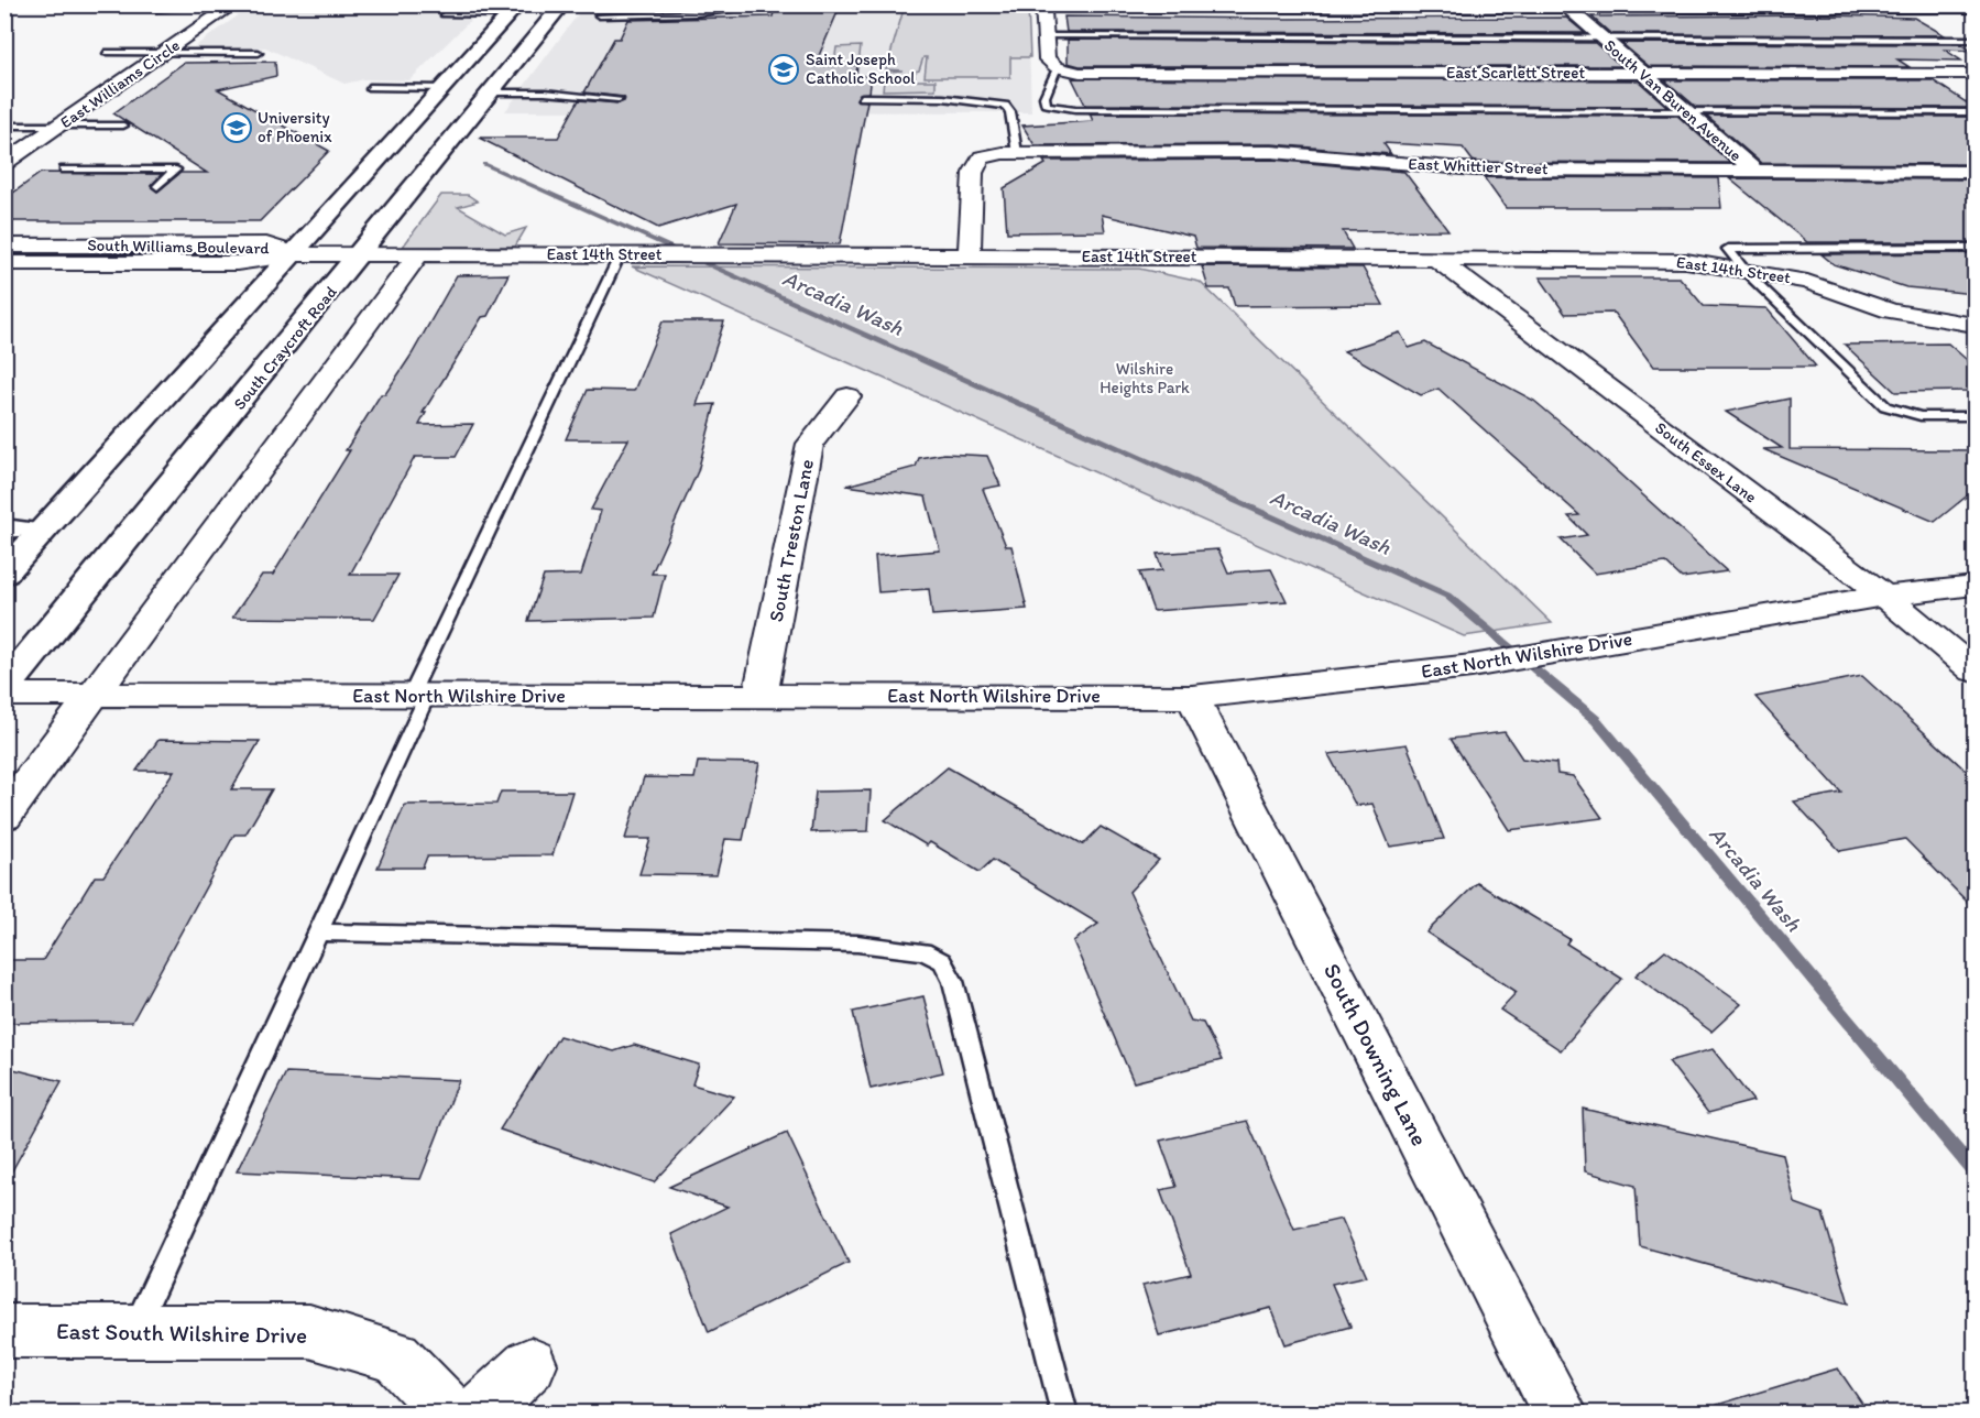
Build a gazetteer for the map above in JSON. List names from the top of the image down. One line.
{"streets":{"main road":["South Craycroft Road"],"street":["East Scarlett Street","East Williams Circle","South Van Buren Avenue","East Whittier Street","South Williams Boulevard","East 14th Street","South Essex Lane","South Treston Lane","East North Wilshire Drive","South Downing Lane","East South Wilshire Drive"]},"crossings":[["East Scarlett Street","South Van Buren Avenue"],["South Van Buren Avenue","East Whittier Street"],["East Whittier Street","East 14th Street"],["South Williams Boulevard","East 14th Street"],["East 14th Street","South Craycroft Road"],["East 14th Street","South Essex Lane"],["South Essex Lane","East North Wilshire Drive"],["South Treston Lane","East North Wilshire Drive"],["East North Wilshire Drive","South Downing Lane"]],"water":["Arcadia Wash"],"parks":["Wilshire Heights Park"],"places":{"school or university":["Saint Joseph Catholic School","University of Phoenix"]}}
